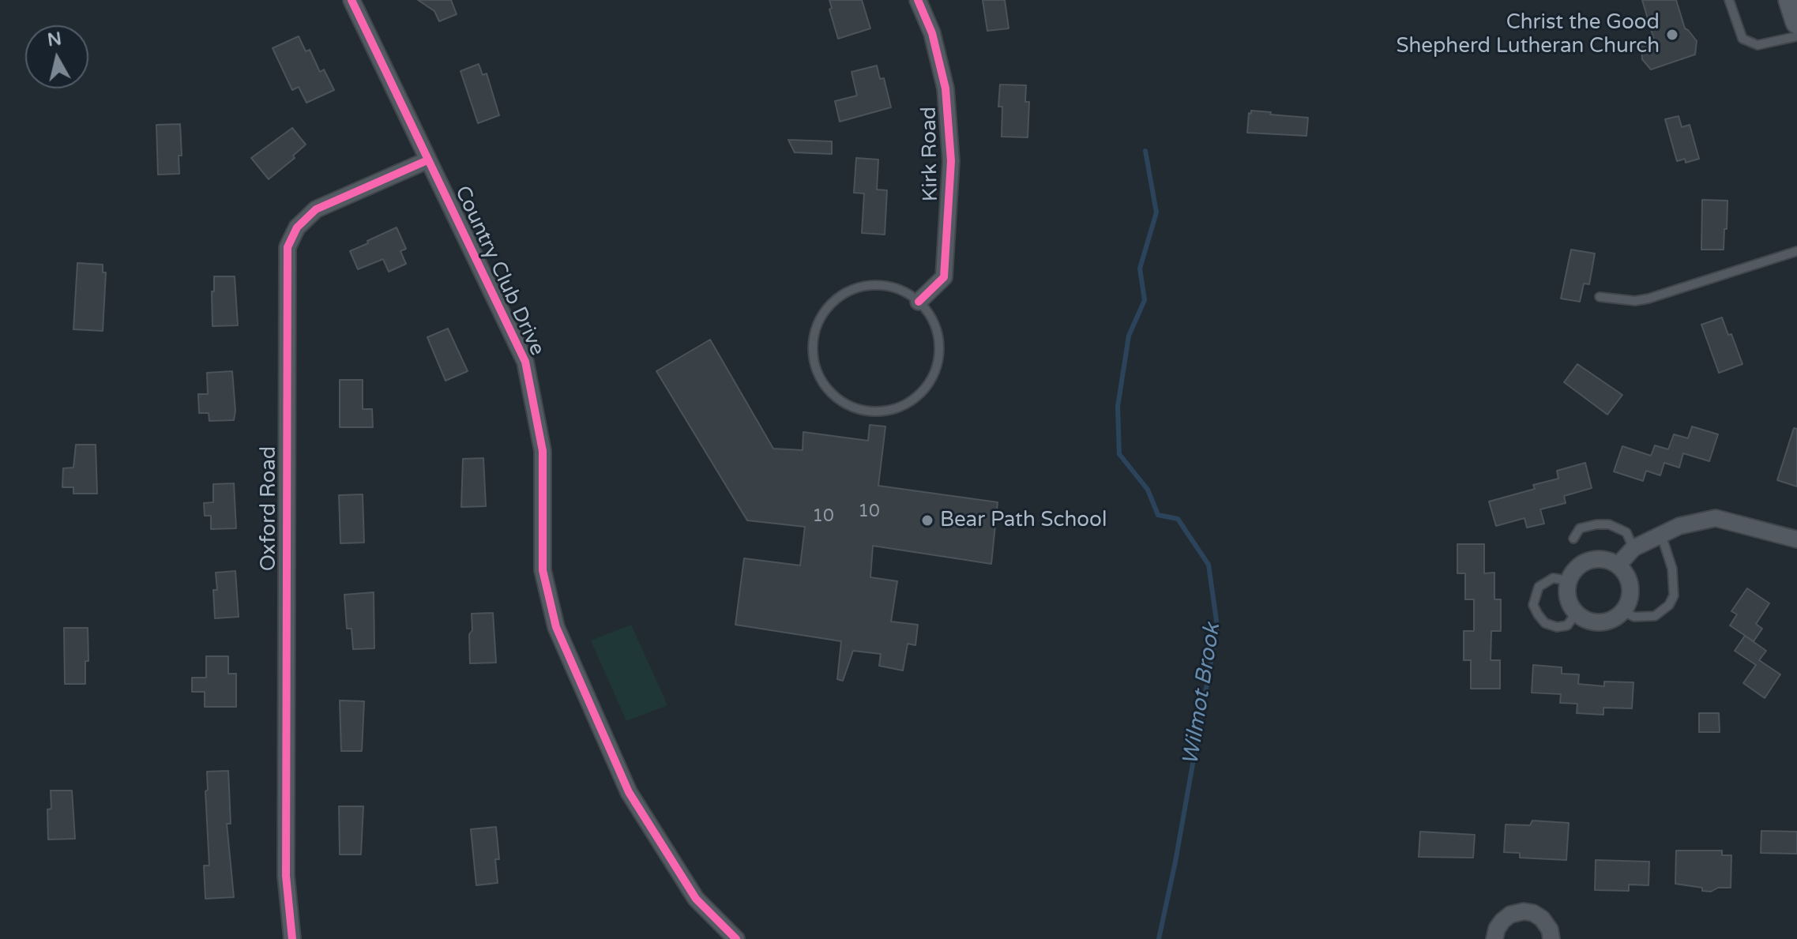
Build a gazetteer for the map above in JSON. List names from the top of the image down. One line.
{"streets":{"street":["Kirk Road","Country Club Drive","Oxford Road"]},"crossings":[["Country Club Drive","Oxford Road"]],"water":["Wilmot Brook"],"places":["Christ the Good Shepherd Lutheran Church","Bear Path School"],"house_numbers":["10","10"],"north":"top"}
